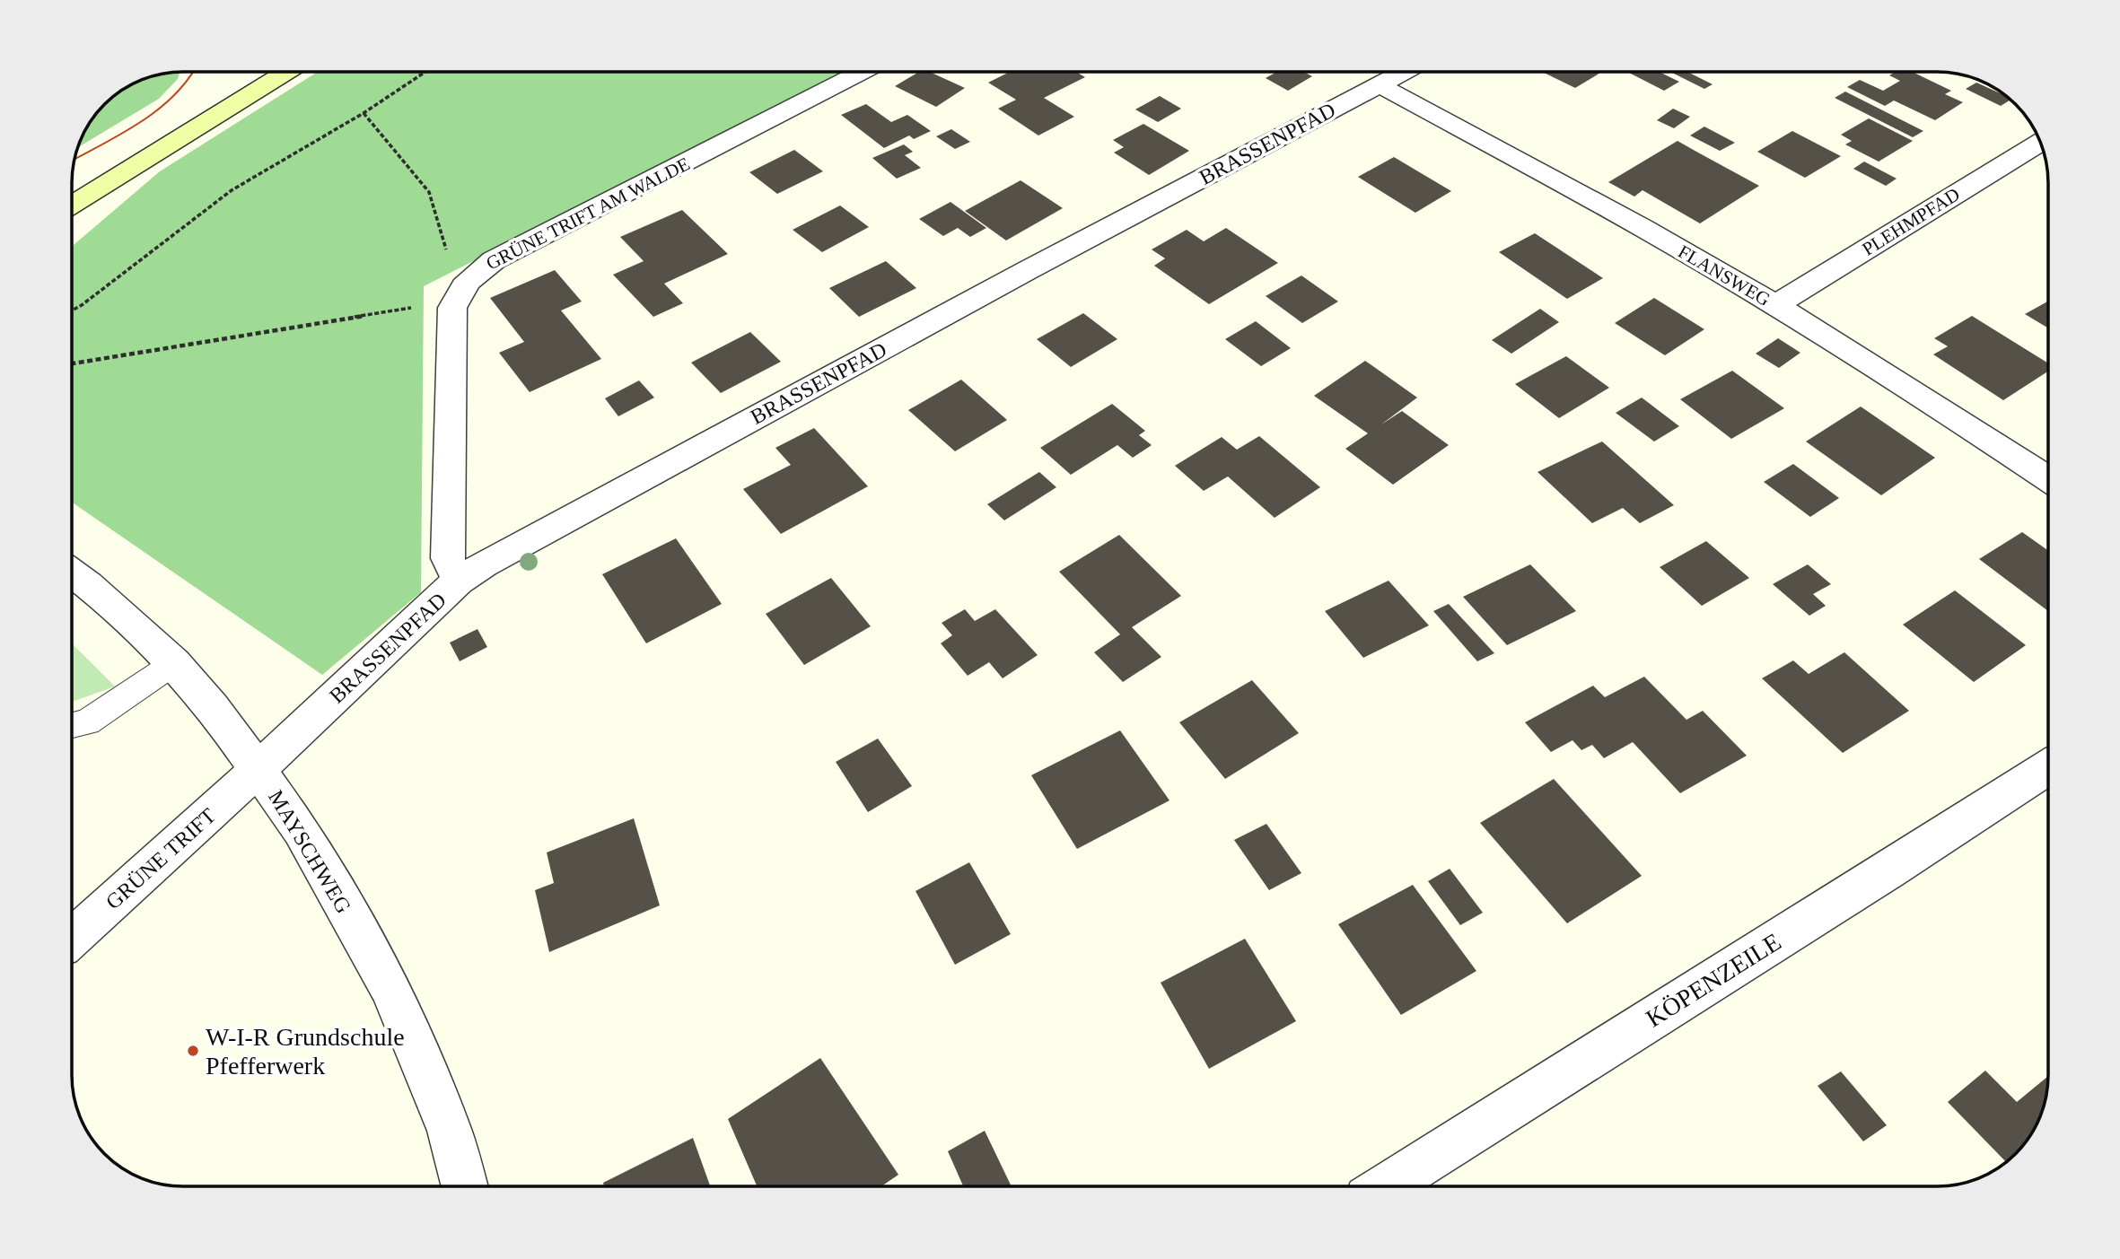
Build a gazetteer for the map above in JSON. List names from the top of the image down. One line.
{"streets":{"street":["BRASSENPFAD","GRÜNE TRIFT AM WALDE","PLEHMPFAD","FLANSWEG","MAYSCHWEG","GRÜNE TRIFT","KÖPENZEILE"]},"crossings":[["BRASSENPFAD","FLANSWEG"],["BRASSENPFAD","MAYSCHWEG"],["BRASSENPFAD","GRÜNE TRIFT"],["PLEHMPFAD","FLANSWEG"],["MAYSCHWEG","GRÜNE TRIFT"]],"places":["W-I-R Grundschule Pfefferwerk"]}
